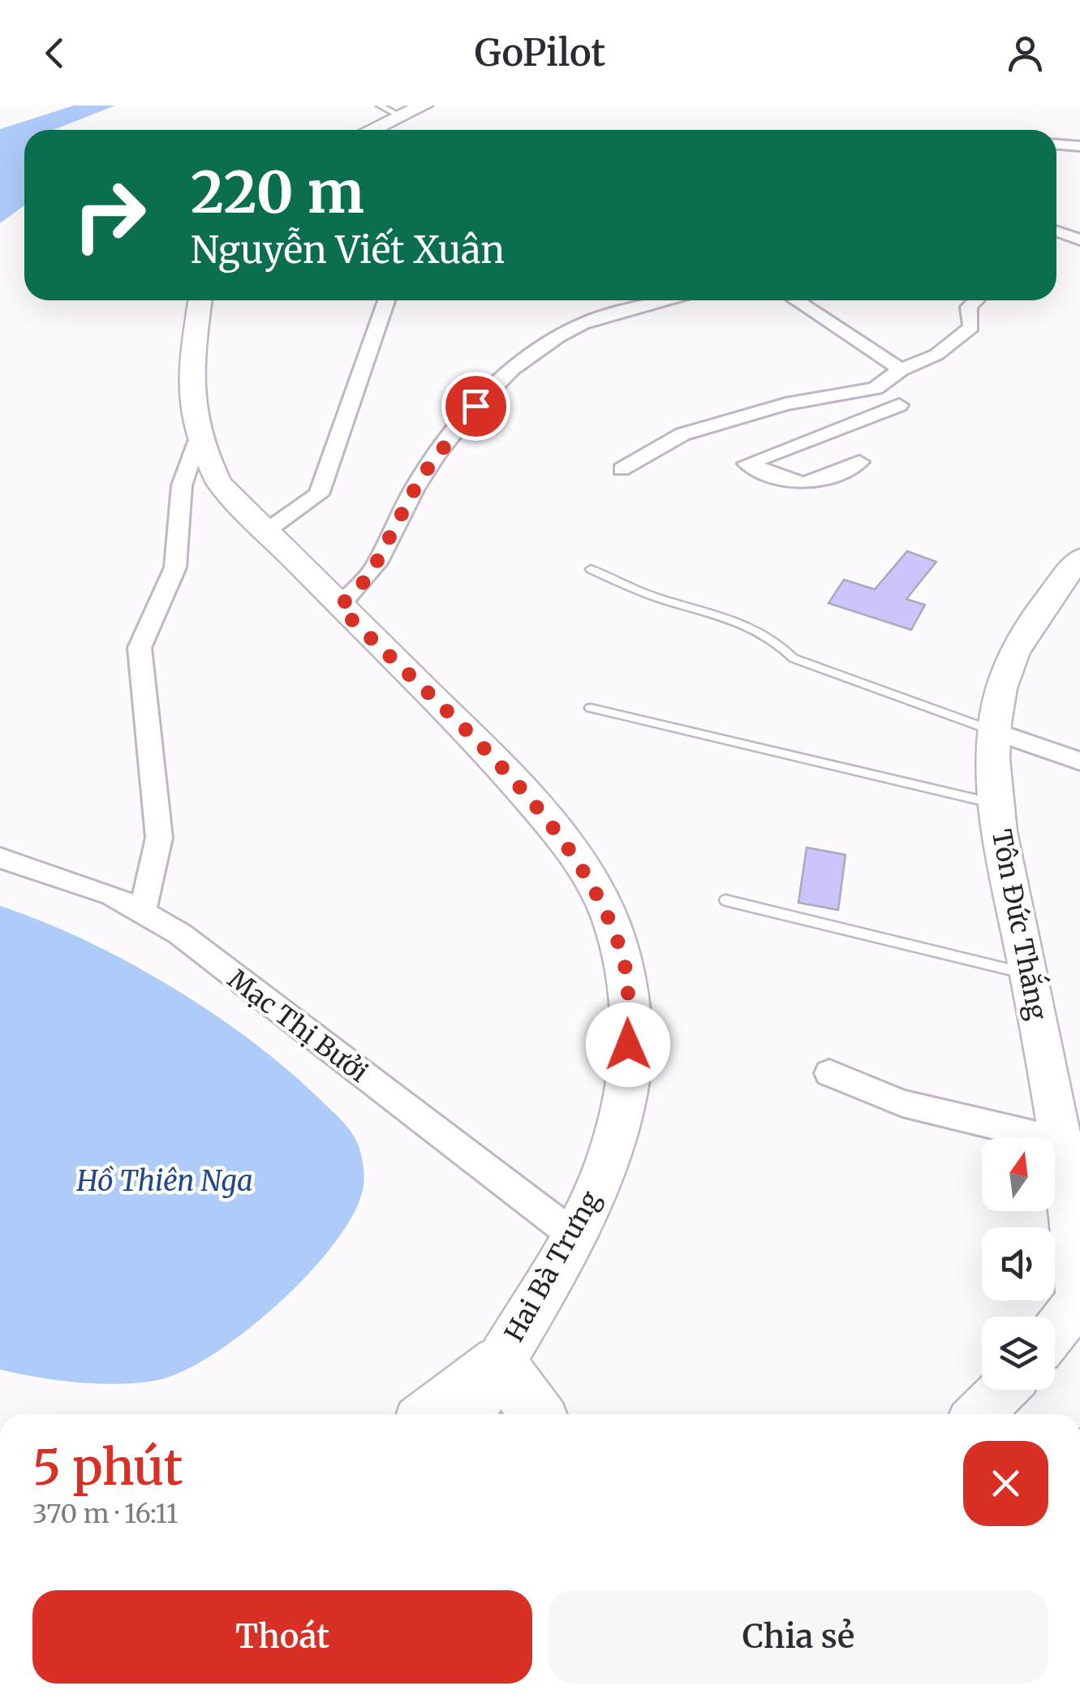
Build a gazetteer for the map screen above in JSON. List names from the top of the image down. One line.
{"streets":{"street":["Tôn Đức Thắng","Mạc Thị Bưởi","Hai Bà Trưng"]},"crossings":[["Mạc Thị Bưởi","Hai Bà Trưng"]],"water":["Hồ Thiên Nga"],"north":"top","page":{"header":"GoPilot","turn":["220 m","Nguyễn Viết Xuân"],"heading":["5 phút","370 m · 16:11"],"buttons":["Thoát","Chia sẻ"]}}
